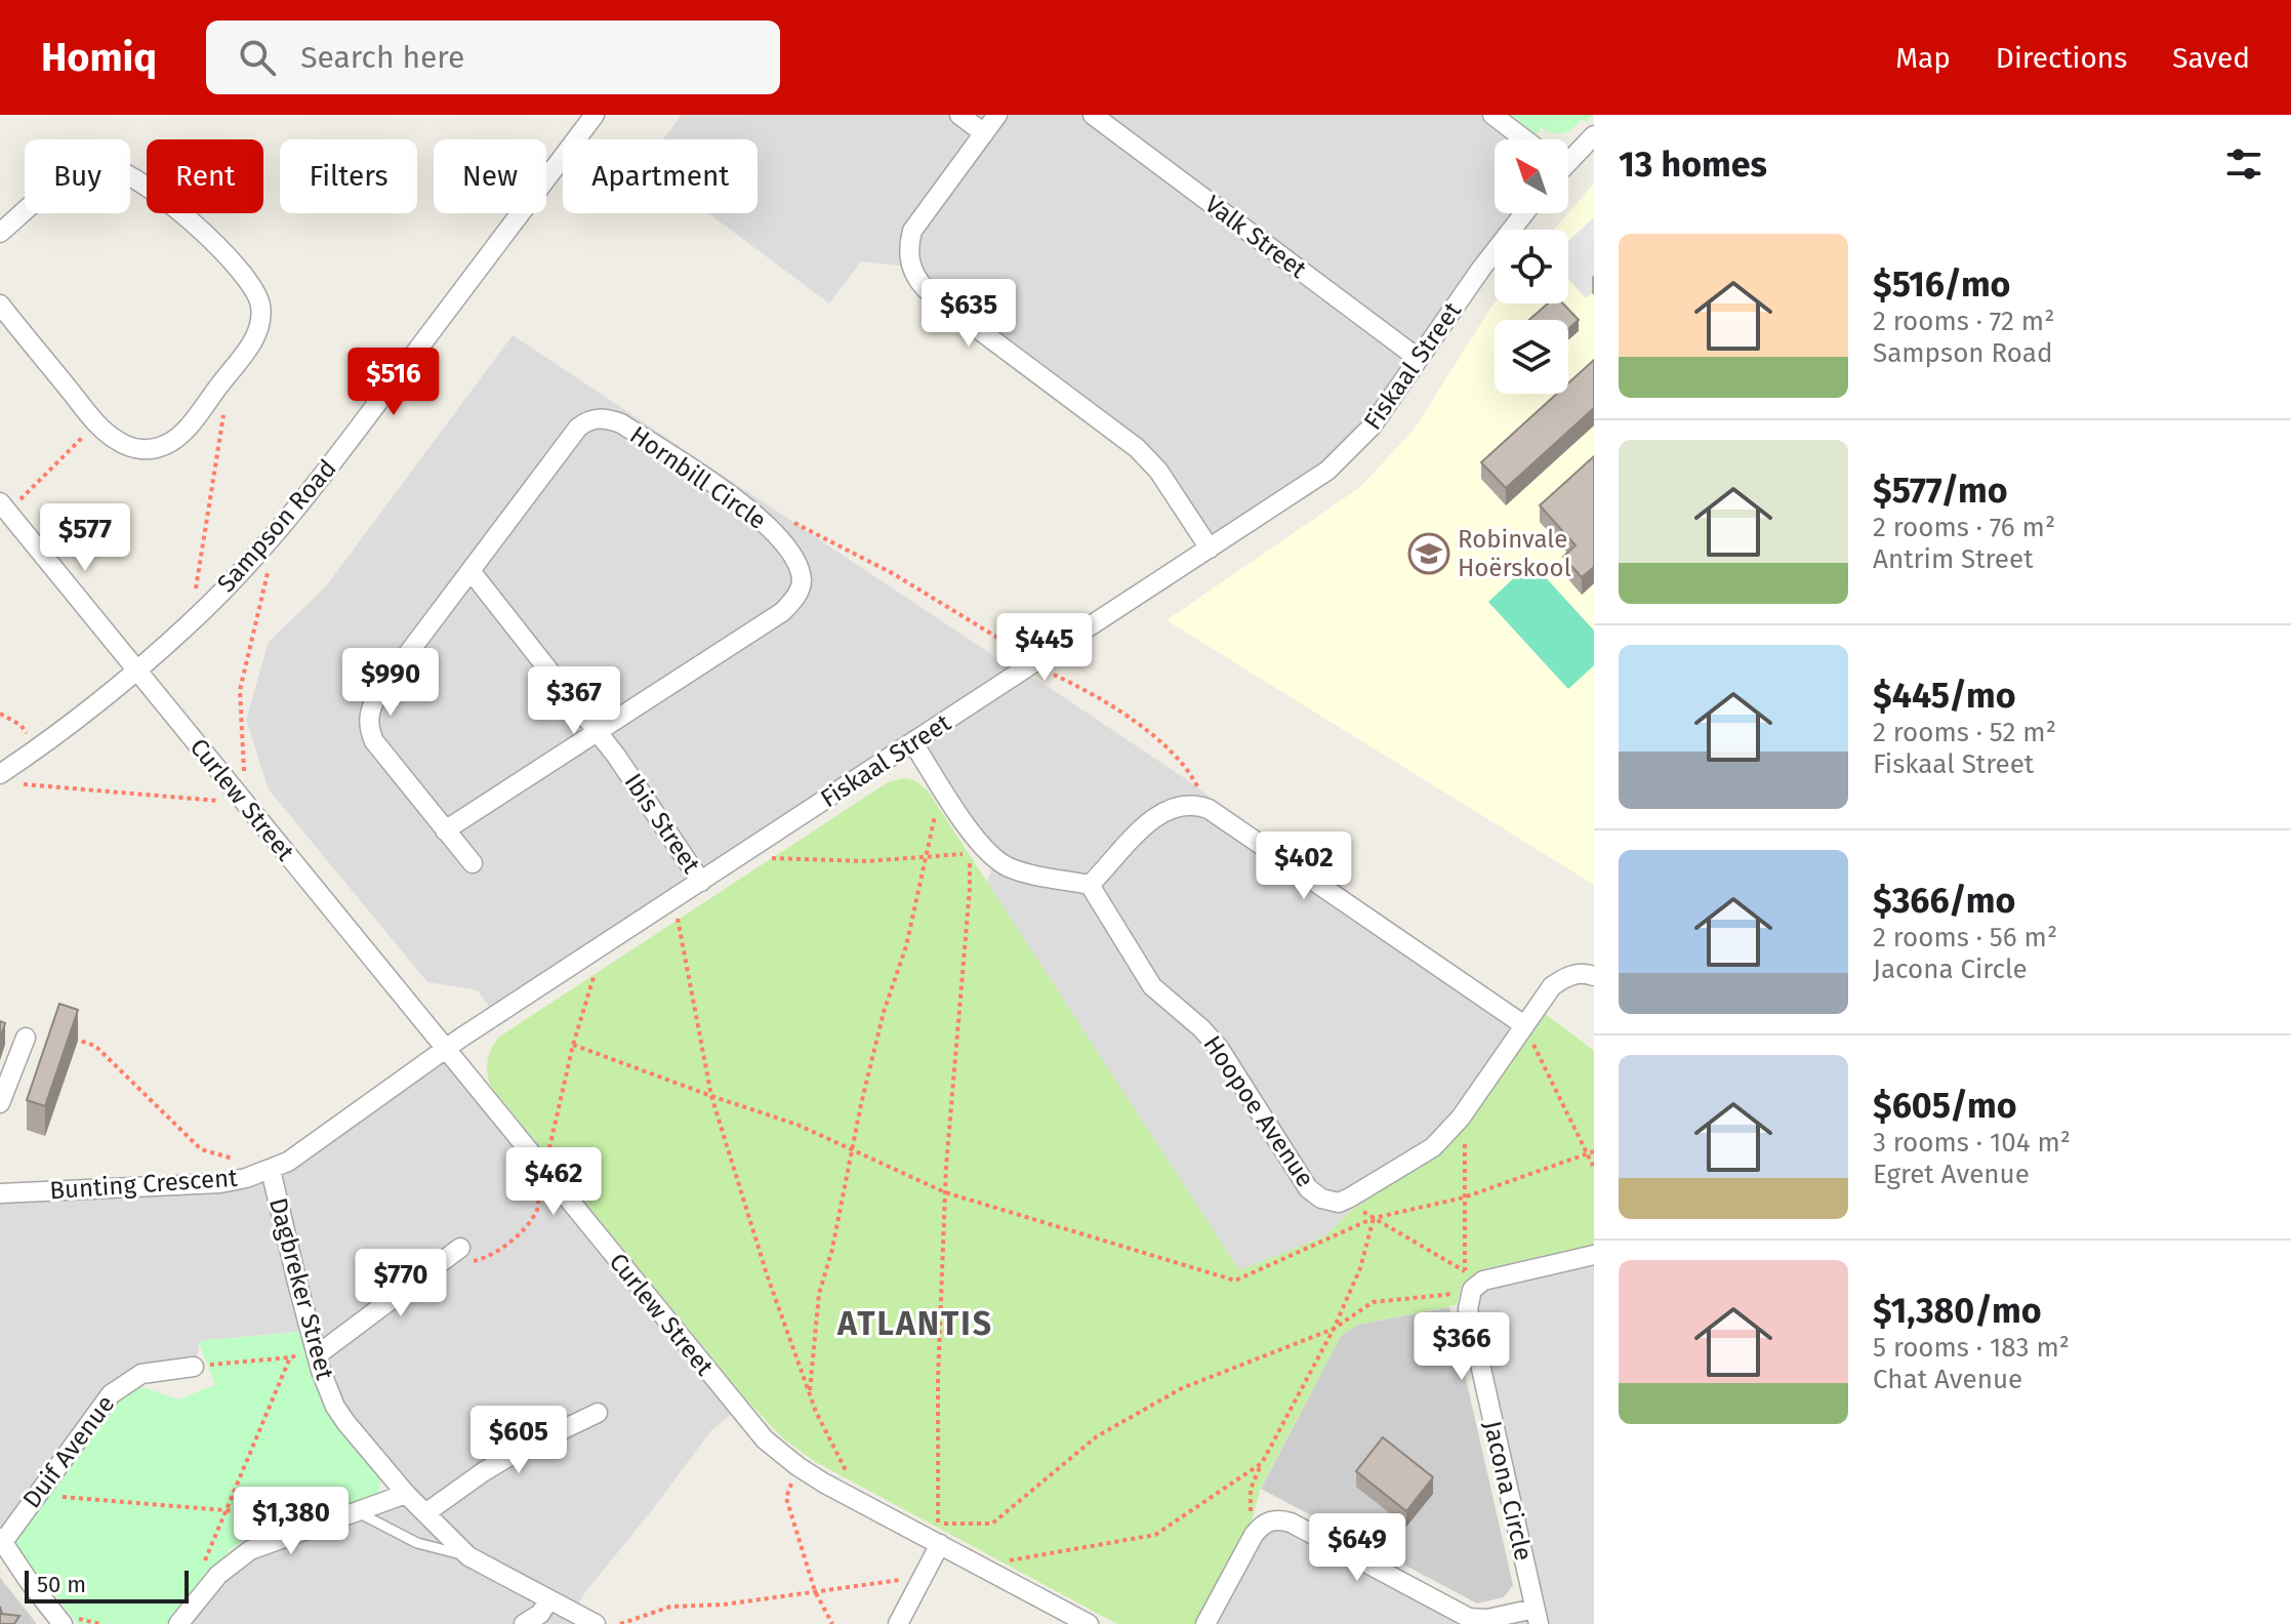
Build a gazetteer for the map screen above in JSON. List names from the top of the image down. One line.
{"streets":{"street":["Valk Street","Fiskaal Street","Hornbill Circle","Sampson Road","Curlew Street","Ibis Street","Hoopoe Avenue","Bunting Crescent","Dagbreker Street","Duif Avenue","Jacona Circle"]},"crossings":[["Valk Street","Fiskaal Street"],["Fiskaal Street","Curlew Street"],["Fiskaal Street","Ibis Street"],["Fiskaal Street","Bunting Crescent"],["Hornbill Circle","Ibis Street"],["Sampson Road","Curlew Street"],["Curlew Street","Bunting Crescent"],["Bunting Crescent","Dagbreker Street"]],"districts":["ATLANTIS"],"places":{"school or university":["Robinvale Hoërskool"]},"scale_bar":"50 m","north":"top left","page":{"header":"Homiq","search":"Search here","nav":["Map","Directions","Saved"],"heading":"13 homes","chip":["Buy","Rent","Filters","New","Apartment"],"list":[{"name":"$516/mo","note":"2 rooms · 72 m² · Sampson Road"},{"name":"$577/mo","note":"2 rooms · 76 m² · Antrim Street"},{"name":"$445/mo","note":"2 rooms · 52 m² · Fiskaal Street"},{"name":"$366/mo","note":"2 rooms · 56 m² · Jacona Circle"},{"name":"$605/mo","note":"3 rooms · 104 m² · Egret Avenue"},{"name":"$1,380/mo","note":"5 rooms · 183 m² · Chat Avenue"}],"price":["$635","$516","$577","$445","$990","$367","$402","$462","$770","$366","$605","$1,380","$649"],"scale":"50 m"}}
